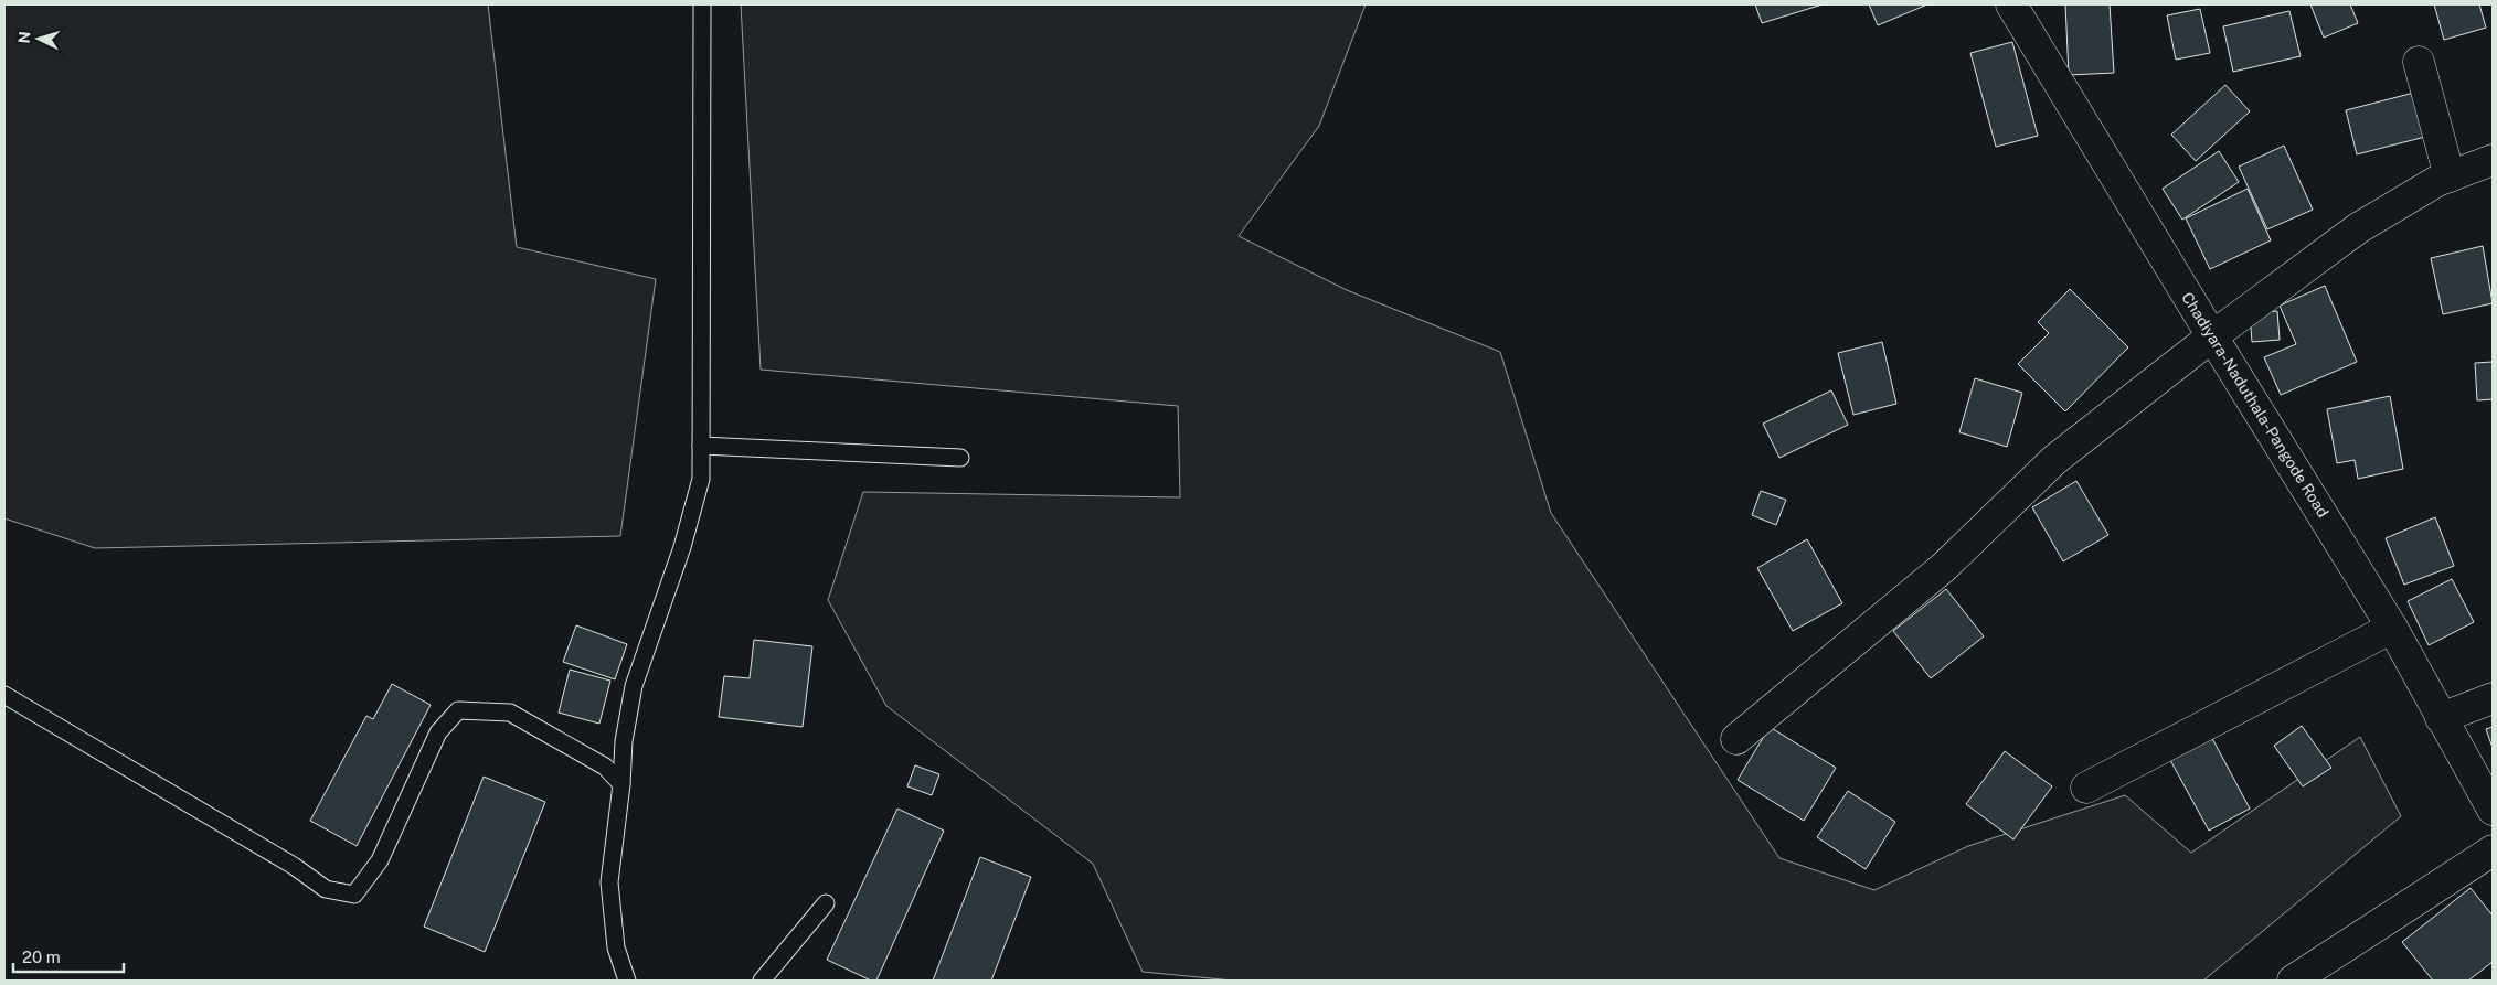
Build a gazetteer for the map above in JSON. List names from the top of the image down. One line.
{"streets":{"street":["Chadiyara-Naduthala-Pangode Road"]},"scale_bar":"20 m","north":"left"}
